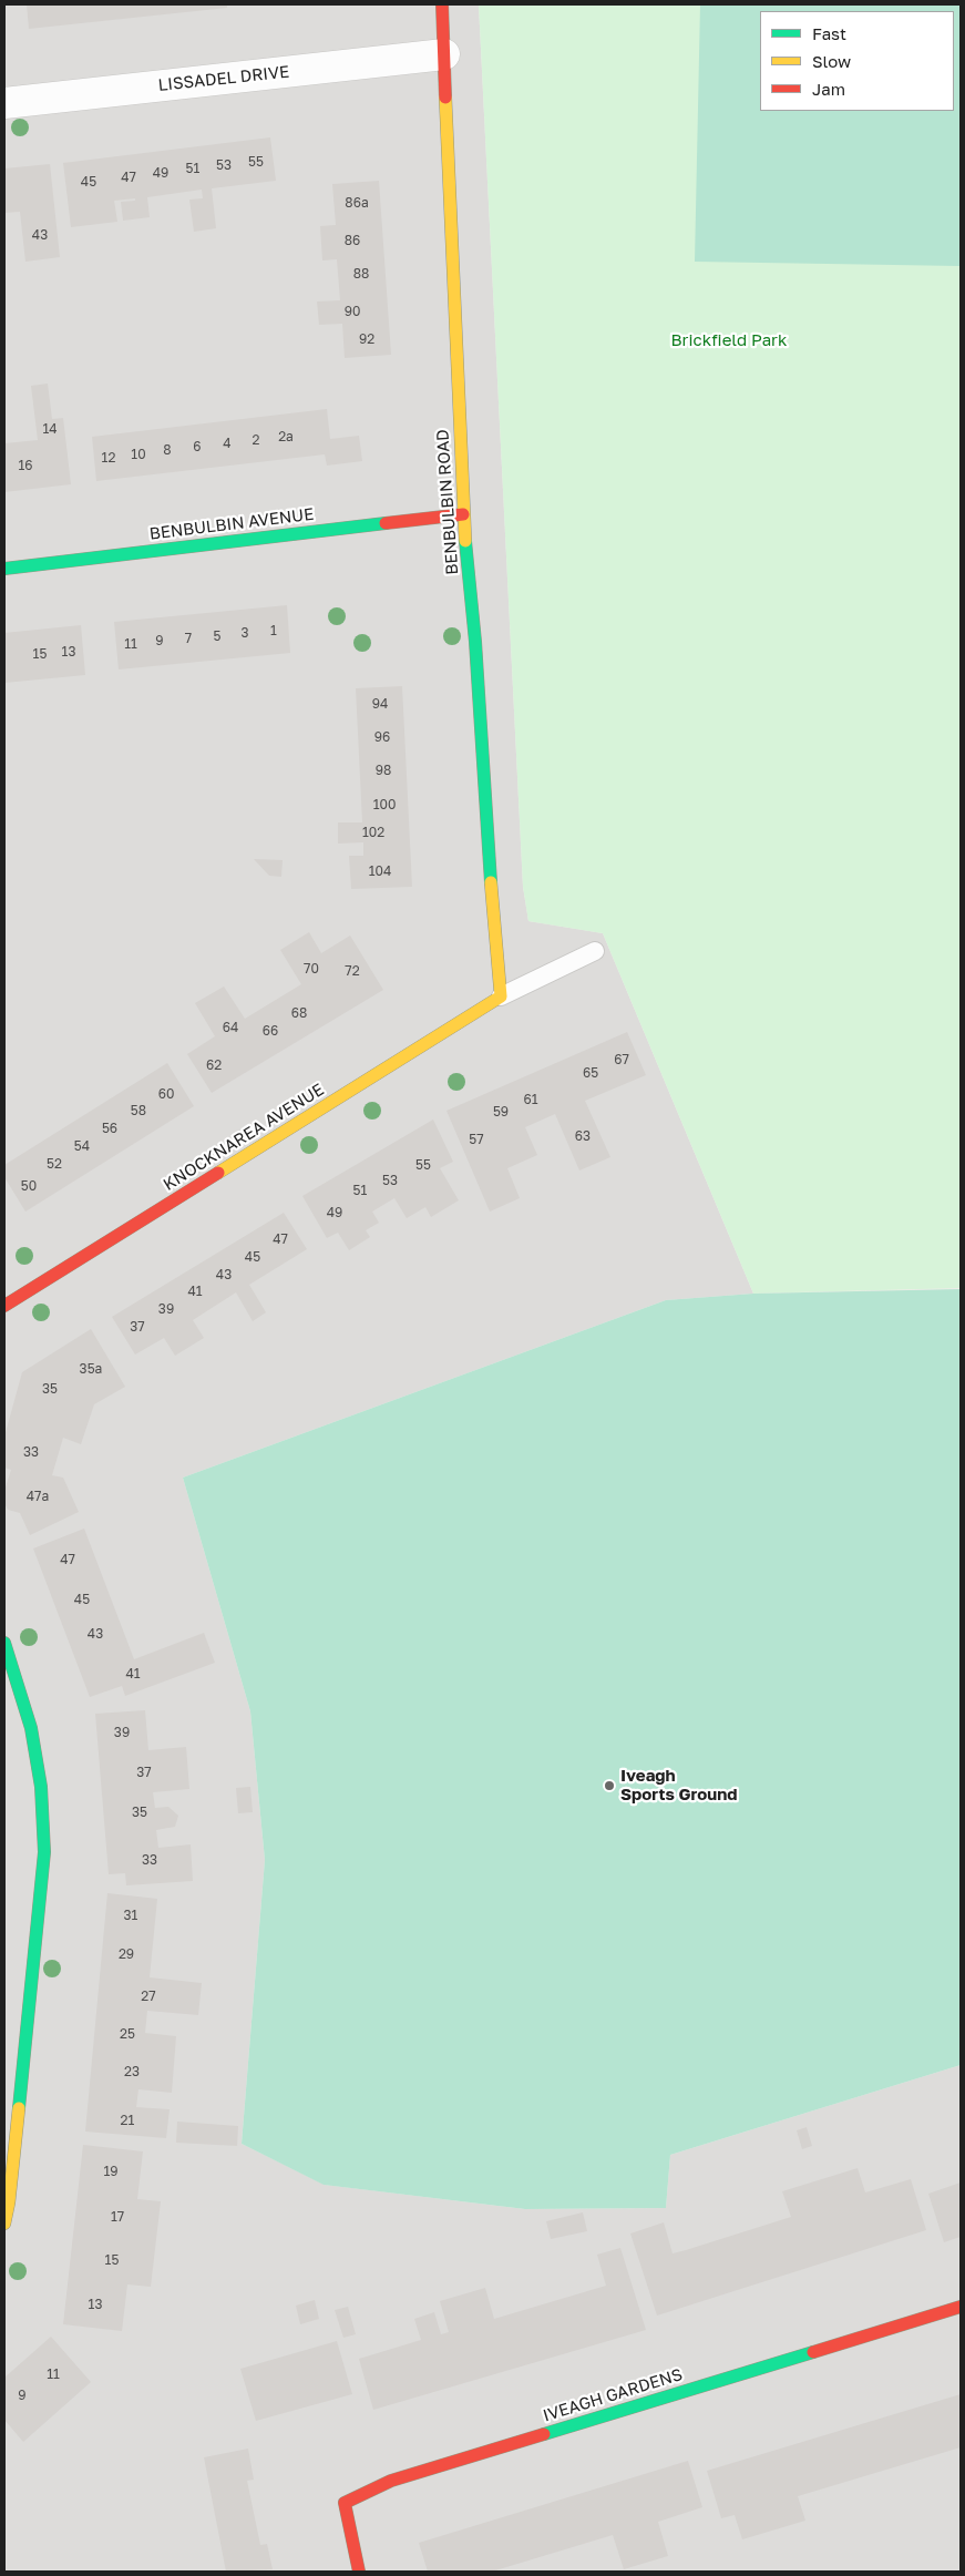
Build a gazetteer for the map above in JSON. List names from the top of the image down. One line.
{"streets":{"street":["LISSADEL DRIVE","BENBULBIN ROAD","BENBULBIN AVENUE","KNOCKNAREA AVENUE","IVEAGH GARDENS"]},"crossings":[["LISSADEL DRIVE","BENBULBIN ROAD"],["BENBULBIN ROAD","BENBULBIN AVENUE"],["BENBULBIN ROAD","KNOCKNAREA AVENUE"]],"parks":["Brickfield Park"],"places":["Iveagh Sports Ground"],"house_numbers":["55","53","51","49","47","45","86a","43","86","88","90","92","14","2a","2","4","6","8","10","12","16","1","3","5","7","9","11","13","15","94","96","98","100","102","104","70","72","68","64","66","67","62","65","60","61","58","59","56","63","57","54","52","55","53","50","51","49","47","45","43","41","39","37","35a","35","33","47a","47","45","43","41","39","37","35","33","31","29","27","25","23","21","19","17","15","13","11","9"],"legend":["Fast","Slow","Jam"]}
